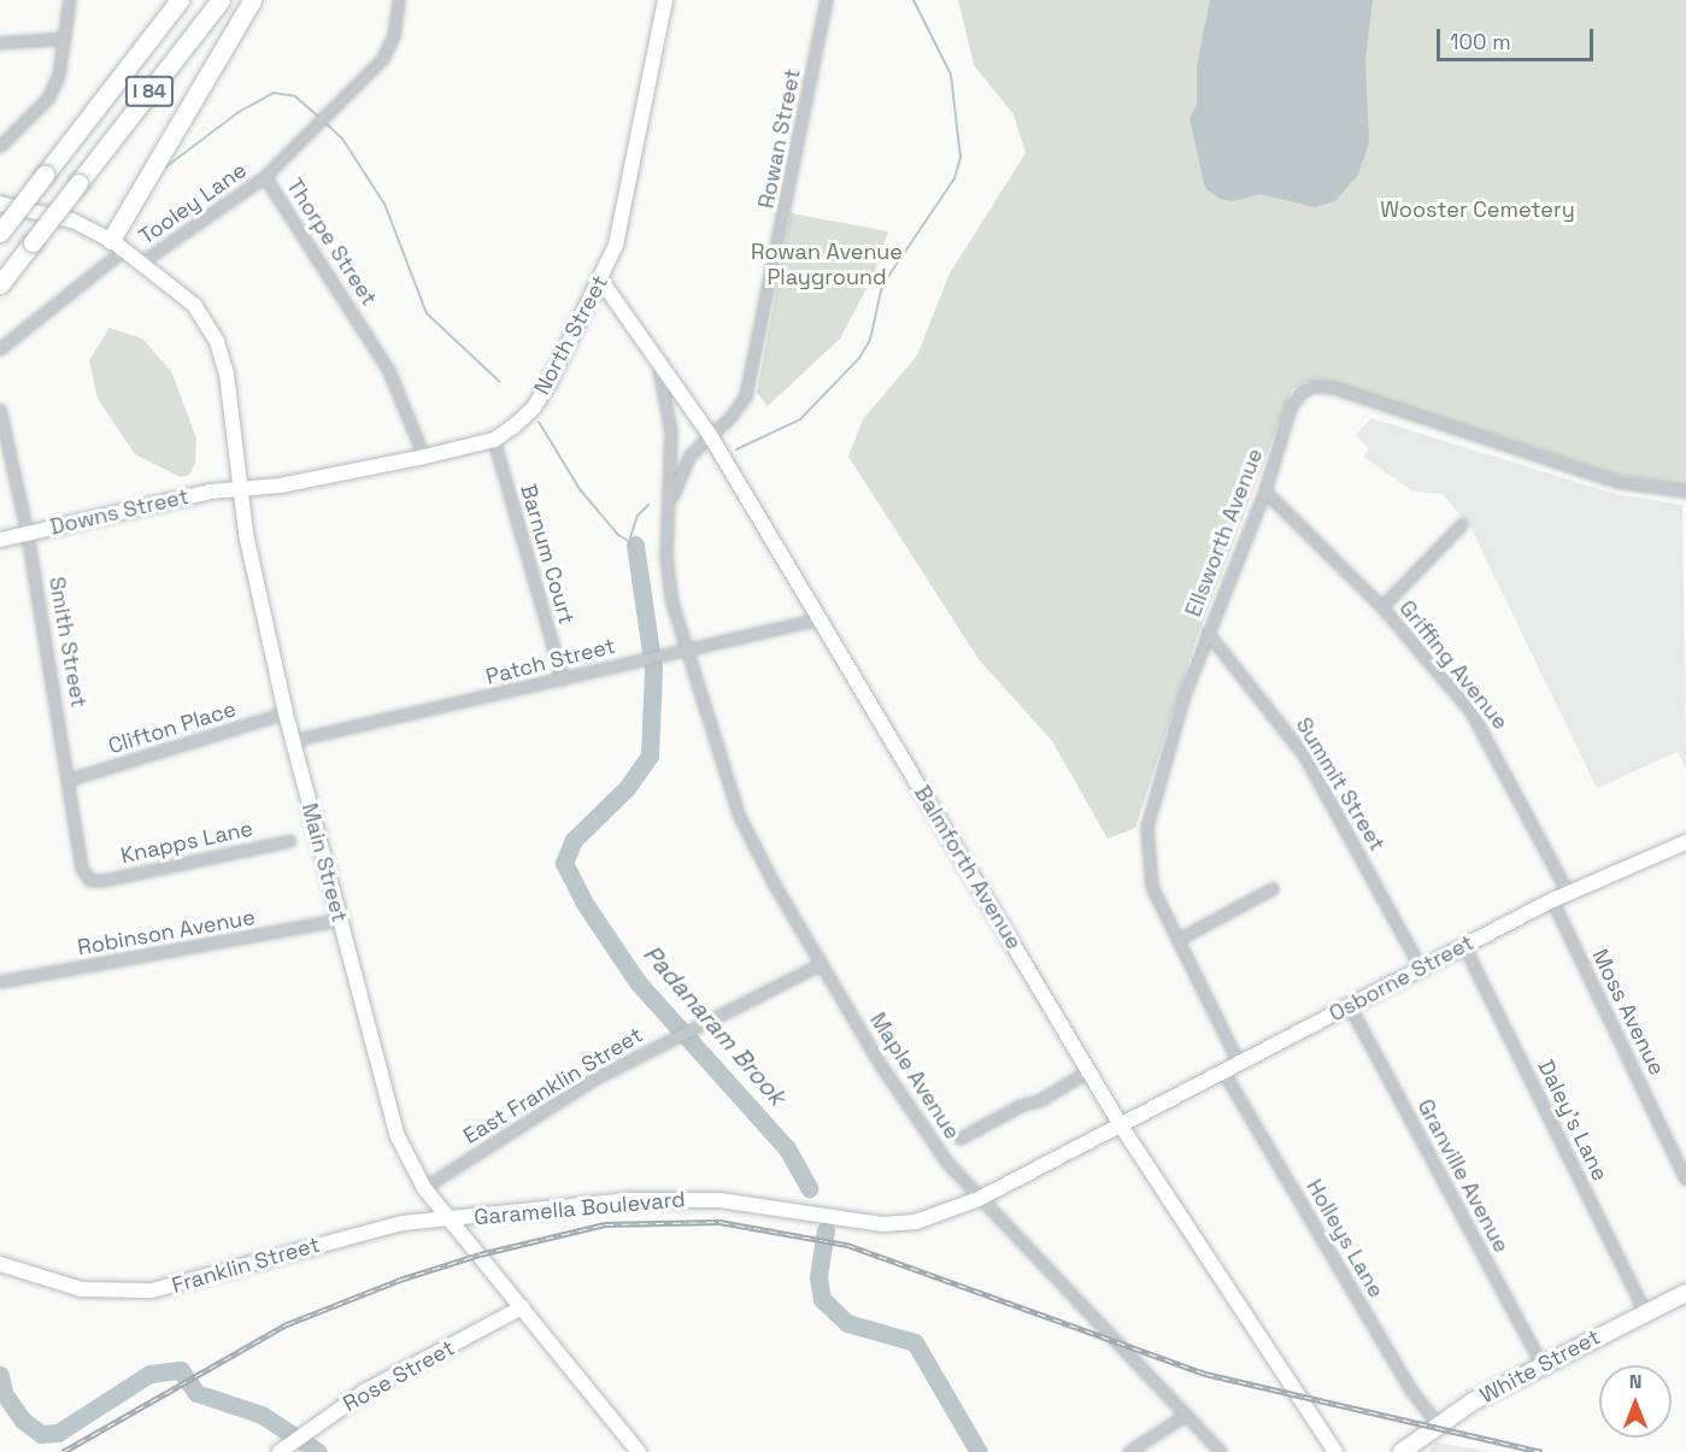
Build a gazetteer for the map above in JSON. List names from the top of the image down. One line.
{"streets":{"highway":["I 84"],"main road":["North Street","Downs Street","Main Street","Balmforth Avenue","Osborne Street","Garamella Boulevard","Franklin Street","White Street","Rose Street"],"street":["Rowan Street","Tooley Lane","Thorpe Street","Ellsworth Avenue","Barnum Court","Smith Street","Patch Street","Griffing Avenue","Clifton Place","Summit Street","Knapps Lane","Robinson Avenue","Moss Avenue","Maple Avenue","East Franklin Street","Daley's Lane","Granville Avenue","Holleys Lane"]},"crossings":[["Rowan Street","Patch Street"],["Rowan Street","Balmforth Avenue"],["Rowan Street","Maple Avenue"],["Tooley Lane","Thorpe Street"],["Tooley Lane","Main Street"],["Thorpe Street","North Street"],["North Street","Downs Street"],["North Street","Barnum Court"],["North Street","Main Street"],["North Street","Balmforth Avenue"],["Downs Street","Smith Street"],["Downs Street","Main Street"],["Ellsworth Avenue","Griffing Avenue"],["Ellsworth Avenue","Summit Street"],["Ellsworth Avenue","Osborne Street"],["Barnum Court","Patch Street"],["Smith Street","Clifton Place"],["Smith Street","Knapps Lane"],["Patch Street","Main Street"],["Patch Street","Balmforth Avenue"],["Patch Street","Maple Avenue"],["Griffing Avenue","Osborne Street"],["Clifton Place","Main Street"],["Summit Street","Osborne Street"],["Main Street","Robinson Avenue"],["Main Street","East Franklin Street"],["Main Street","Garamella Boulevard"],["Main Street","Franklin Street"],["Main Street","Rose Street"],["Balmforth Avenue","Osborne Street"],["Balmforth Avenue","Garamella Boulevard"],["Osborne Street","Moss Avenue"],["Osborne Street","Daley's Lane"],["Osborne Street","Granville Avenue"],["Osborne Street","Garamella Boulevard"],["Osborne Street","Holleys Lane"],["Maple Avenue","East Franklin Street"],["Maple Avenue","Garamella Boulevard"],["Daley's Lane","White Street"],["Granville Avenue","White Street"],["Garamella Boulevard","Franklin Street"],["Holleys Lane","White Street"]],"water":["Padanaram Brook"],"parks":["Wooster Cemetery","Rowan Avenue Playground"],"scale_bar":"100 m","north":"top"}
